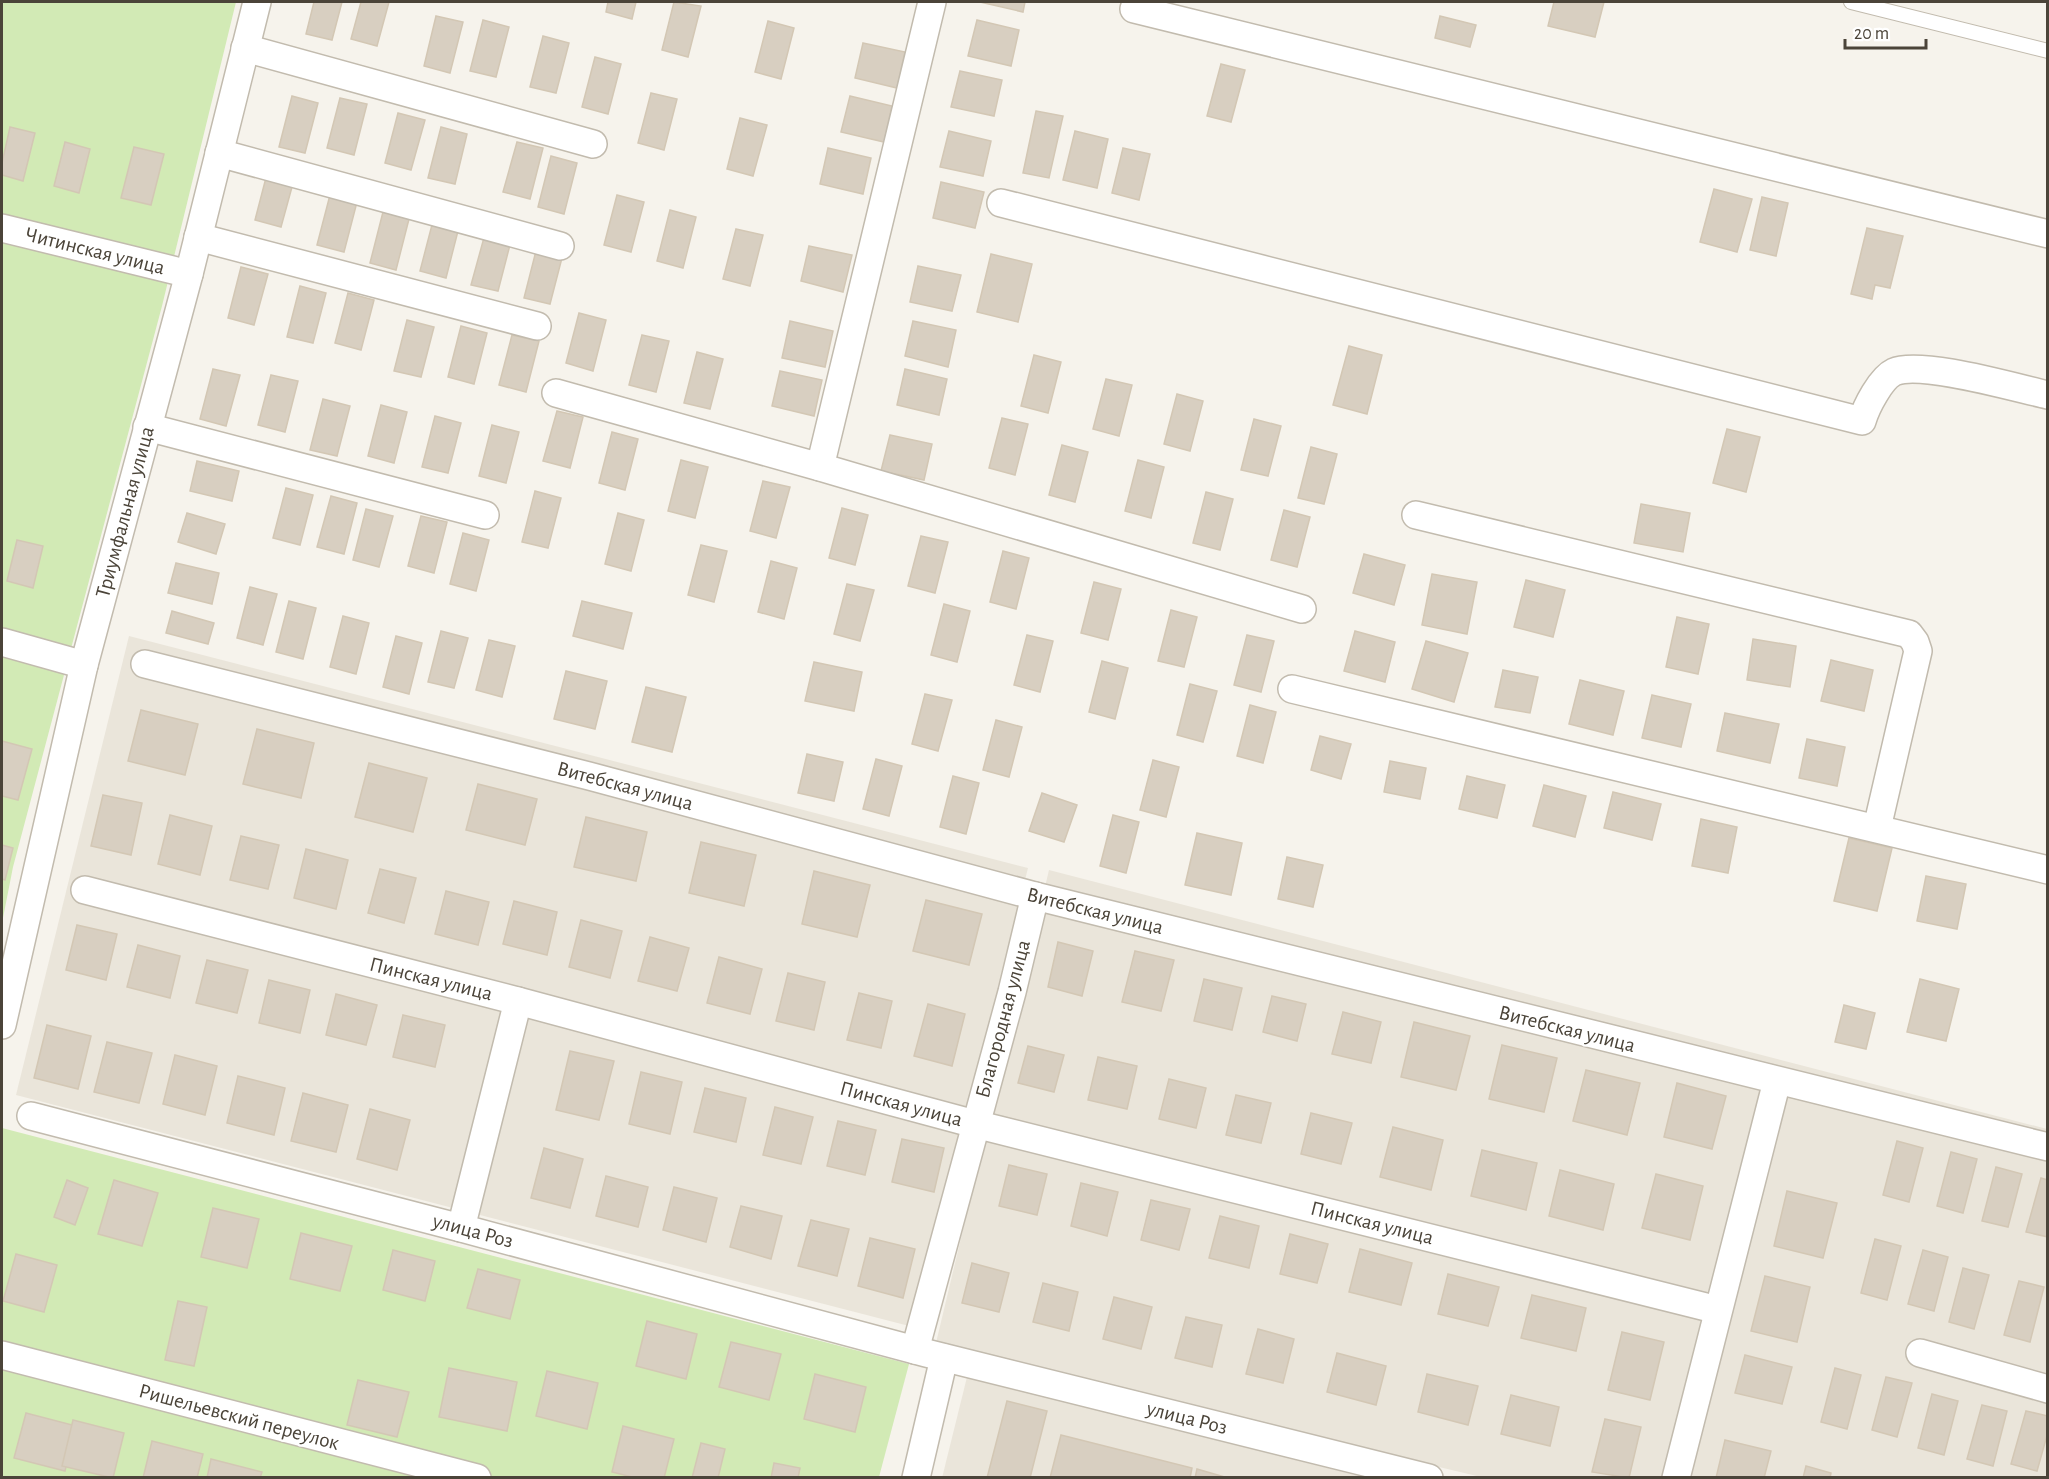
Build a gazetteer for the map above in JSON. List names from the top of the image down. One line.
{"streets":{"street":["Читинская улица","Триумфальная улица","Витебская улица","Пинская улица","Благородная улица","улица Роз","Ришельевский переулок"]},"crossings":[["Читинская улица","Триумфальная улица"],["Витебская улица","Благородная улица"],["Пинская улица","Благородная улица"],["Благородная улица","улица Роз"]],"scale_bar":"20 m"}
